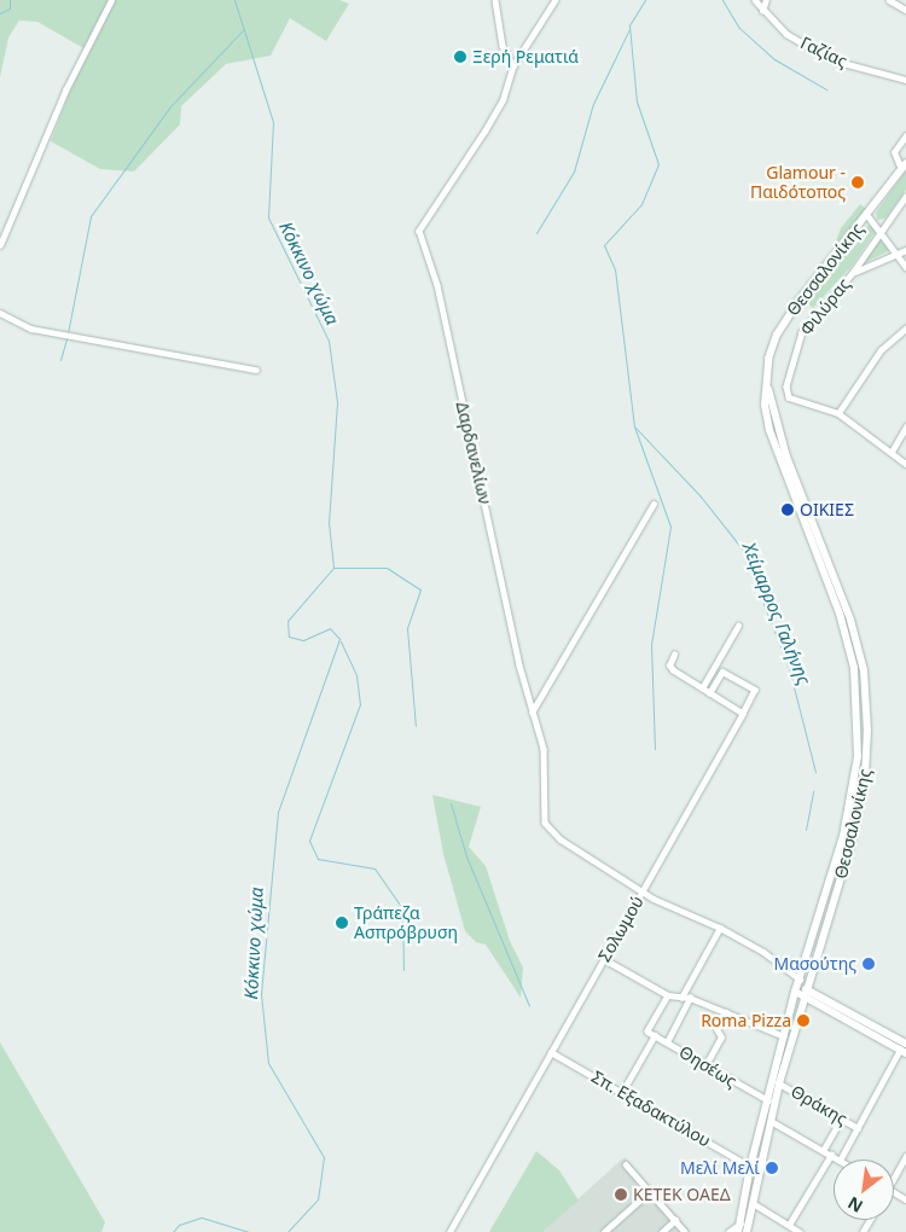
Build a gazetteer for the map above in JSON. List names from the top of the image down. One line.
{"streets":{"main road":["Θεσσαλονίκης"],"street":["Γαζίας","Φιλύρας","Δαρδανελίων","Σολωμού","Θησέως","Θράκης","Σπ. Εξαδακτύλου"]},"crossings":[["Θεσσαλονίκης","Θησέως"],["Θεσσαλονίκης","Θράκης"],["Θεσσαλονίκης","Σπ. Εξαδακτύλου"],["Δαρδανελίων","Σολωμού"],["Σολωμού","Σπ. Εξαδακτύλου"]],"water":["Κόκκινο χώμα","Χείμαρρος Γαλήνης"],"places":["Ξερή Ρεματιά","Glamour - Παιδότοπος","ΟΙΚΙΕΣ","Τράπεζα Ασπρόβρυση","Μασούτης","Roma Pizza","Μελί Μελί","ΚΕΤΕΚ ΟΑΕΔ"],"north":"bottom left"}
